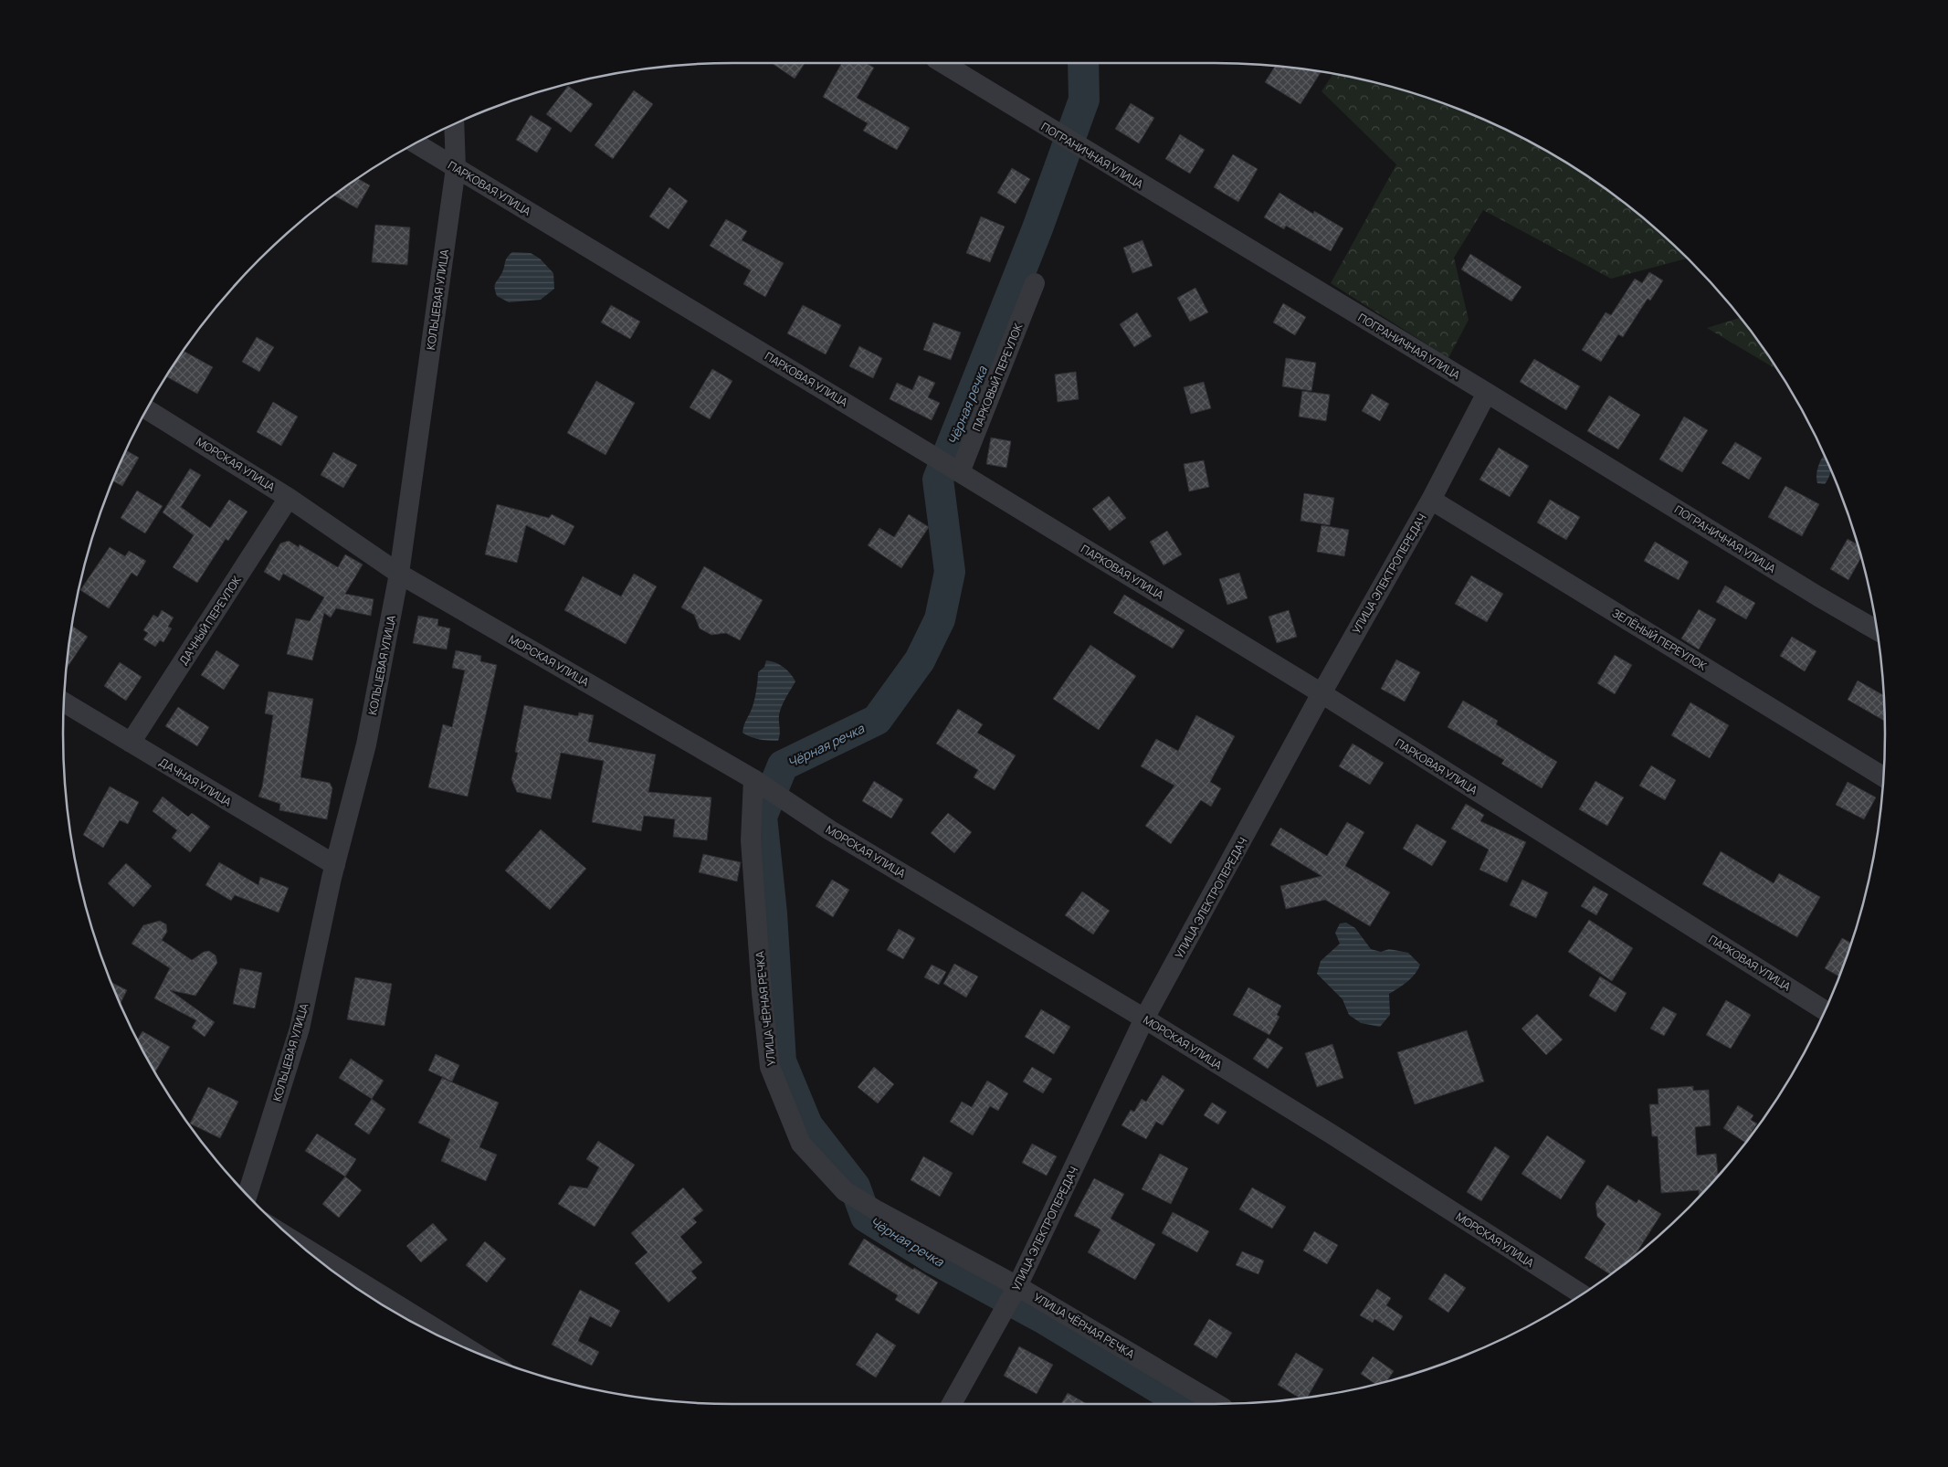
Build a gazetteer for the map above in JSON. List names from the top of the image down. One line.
{"streets":{"street":["ПОГРАНИЧНАЯ УЛИЦА","ПАРКОВАЯ УЛИЦА","КОЛЬЦЕВАЯ УЛИЦА","ПАРКОВЫЙ ПЕРЕУЛОК","МОРСКАЯ УЛИЦА","УЛИЦА ЭЛЕКТРОПЕРЕДАЧ","ДАЧНЫЙ ПЕРЕУЛОК","ЗЕЛЁНЫЙ ПЕРЕУЛОК","ДАЧНАЯ УЛИЦА","УЛИЦА ЧЁРНАЯ РЕЧКА"]},"crossings":[["ПОГРАНИЧНАЯ УЛИЦА","УЛИЦА ЭЛЕКТРОПЕРЕДАЧ"],["ПАРКОВАЯ УЛИЦА","КОЛЬЦЕВАЯ УЛИЦА"],["ПАРКОВАЯ УЛИЦА","ПАРКОВЫЙ ПЕРЕУЛОК"],["ПАРКОВАЯ УЛИЦА","УЛИЦА ЭЛЕКТРОПЕРЕДАЧ"],["КОЛЬЦЕВАЯ УЛИЦА","МОРСКАЯ УЛИЦА"],["КОЛЬЦЕВАЯ УЛИЦА","ДАЧНАЯ УЛИЦА"],["МОРСКАЯ УЛИЦА","УЛИЦА ЭЛЕКТРОПЕРЕДАЧ"],["МОРСКАЯ УЛИЦА","ДАЧНЫЙ ПЕРЕУЛОК"],["МОРСКАЯ УЛИЦА","УЛИЦА ЧЁРНАЯ РЕЧКА"],["УЛИЦА ЭЛЕКТРОПЕРЕДАЧ","ЗЕЛЁНЫЙ ПЕРЕУЛОК"],["УЛИЦА ЭЛЕКТРОПЕРЕДАЧ","УЛИЦА ЧЁРНАЯ РЕЧКА"],["ДАЧНЫЙ ПЕРЕУЛОК","ДАЧНАЯ УЛИЦА"]],"water":["Чёрная речка"]}
